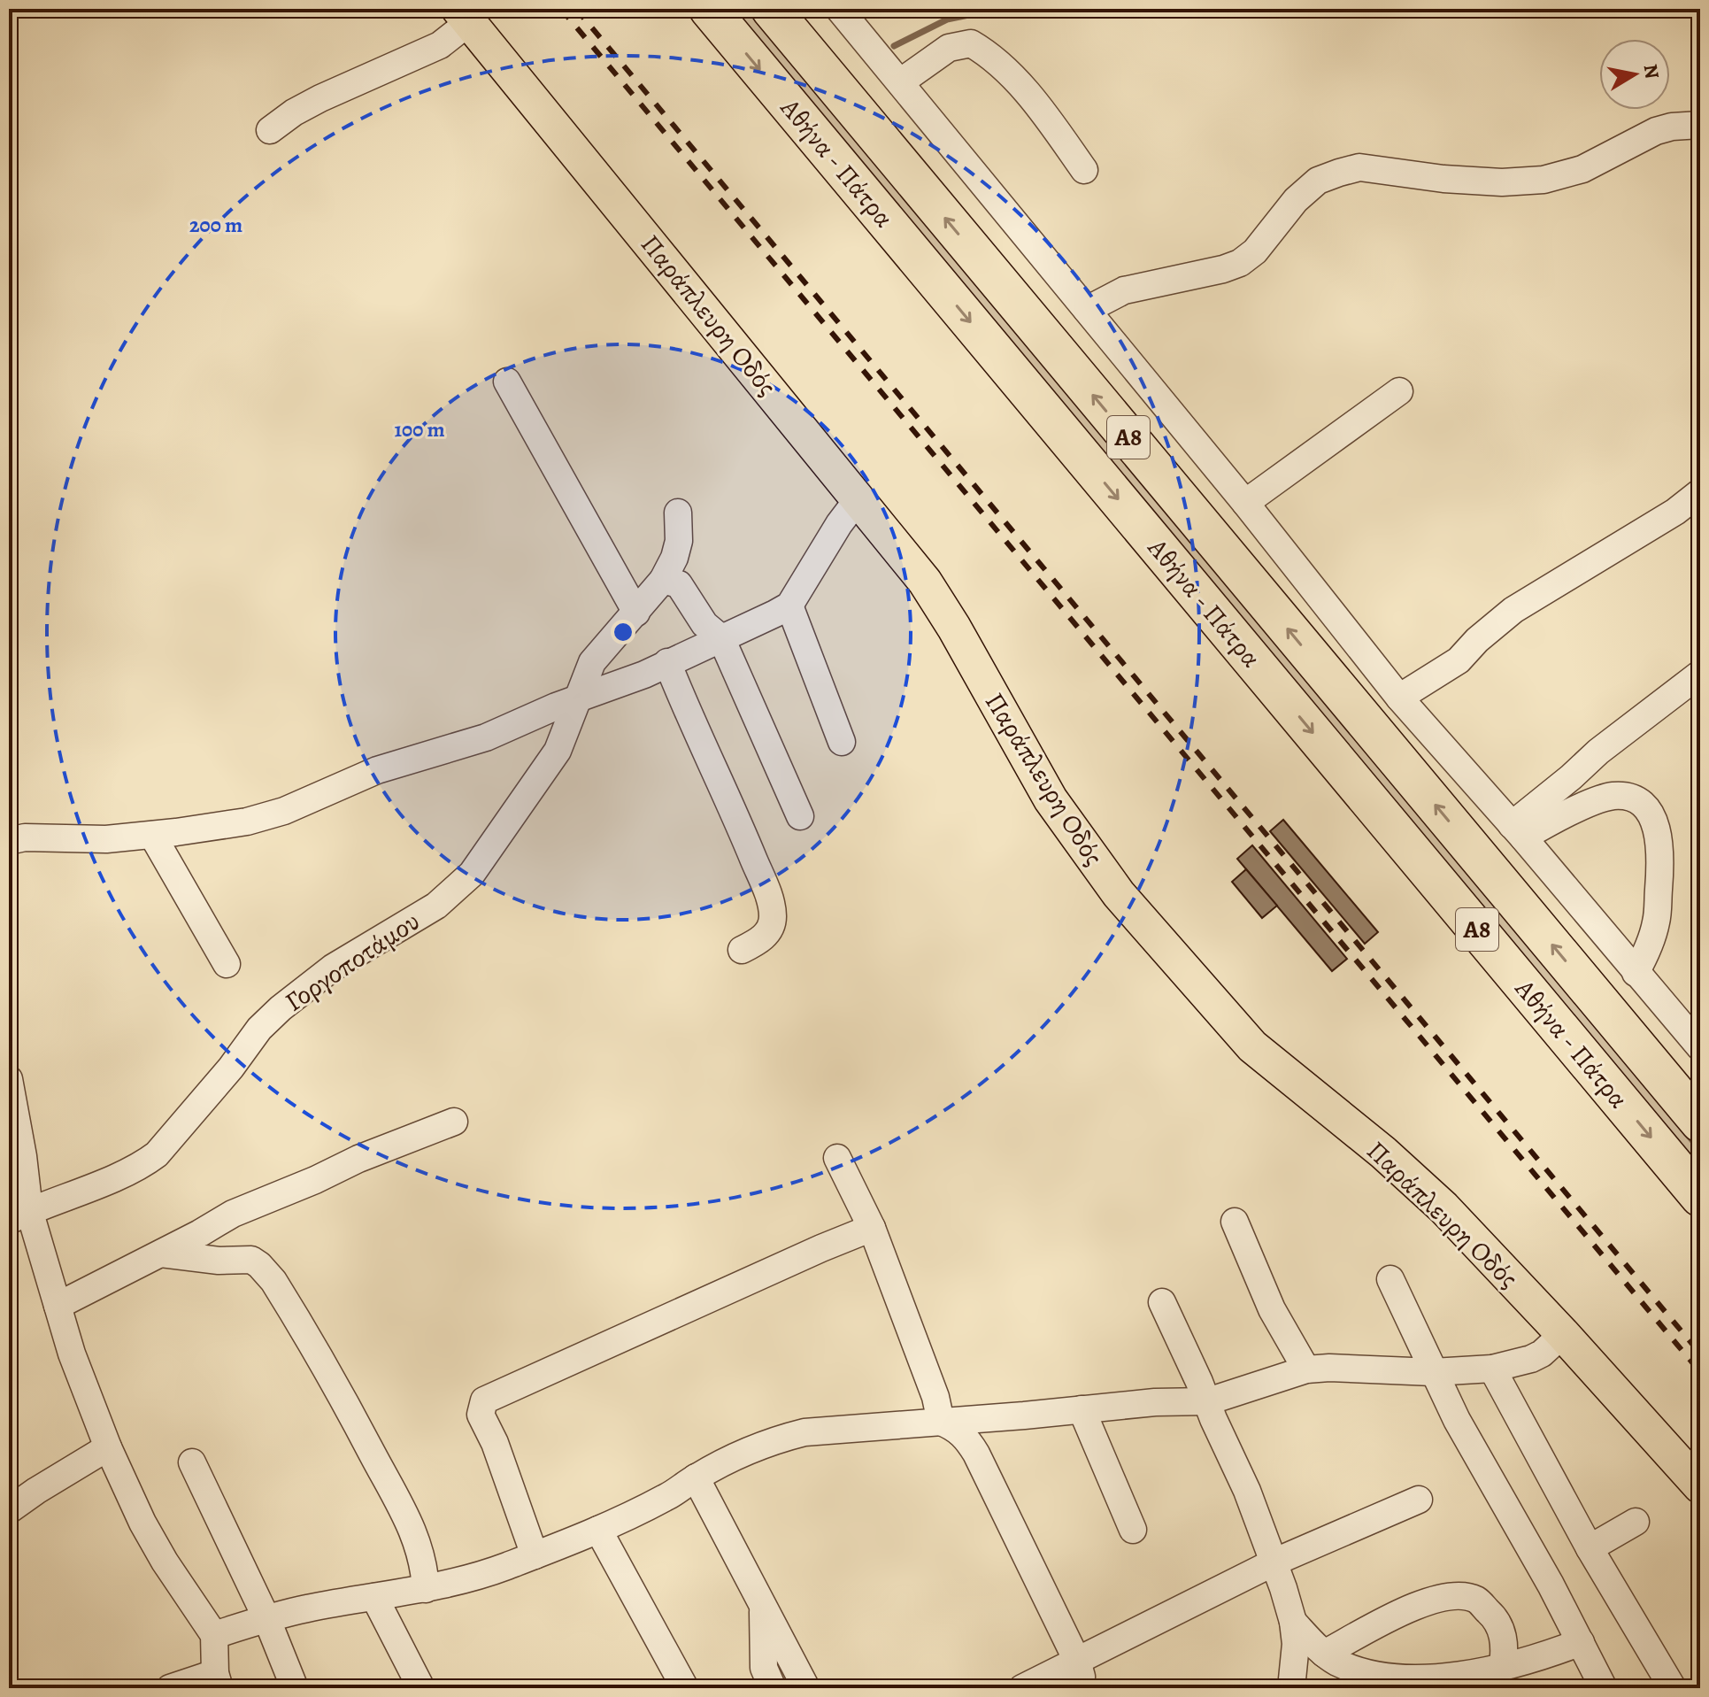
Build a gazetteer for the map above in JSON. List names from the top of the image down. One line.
{"streets":{"highway":["Αθήνα - Πάτρα","Α8"],"main road":["Παράπλευρη Οδός"],"street":["Γοργοποτάμου"]},"north":"right","rings":["200 m","100 m"]}
